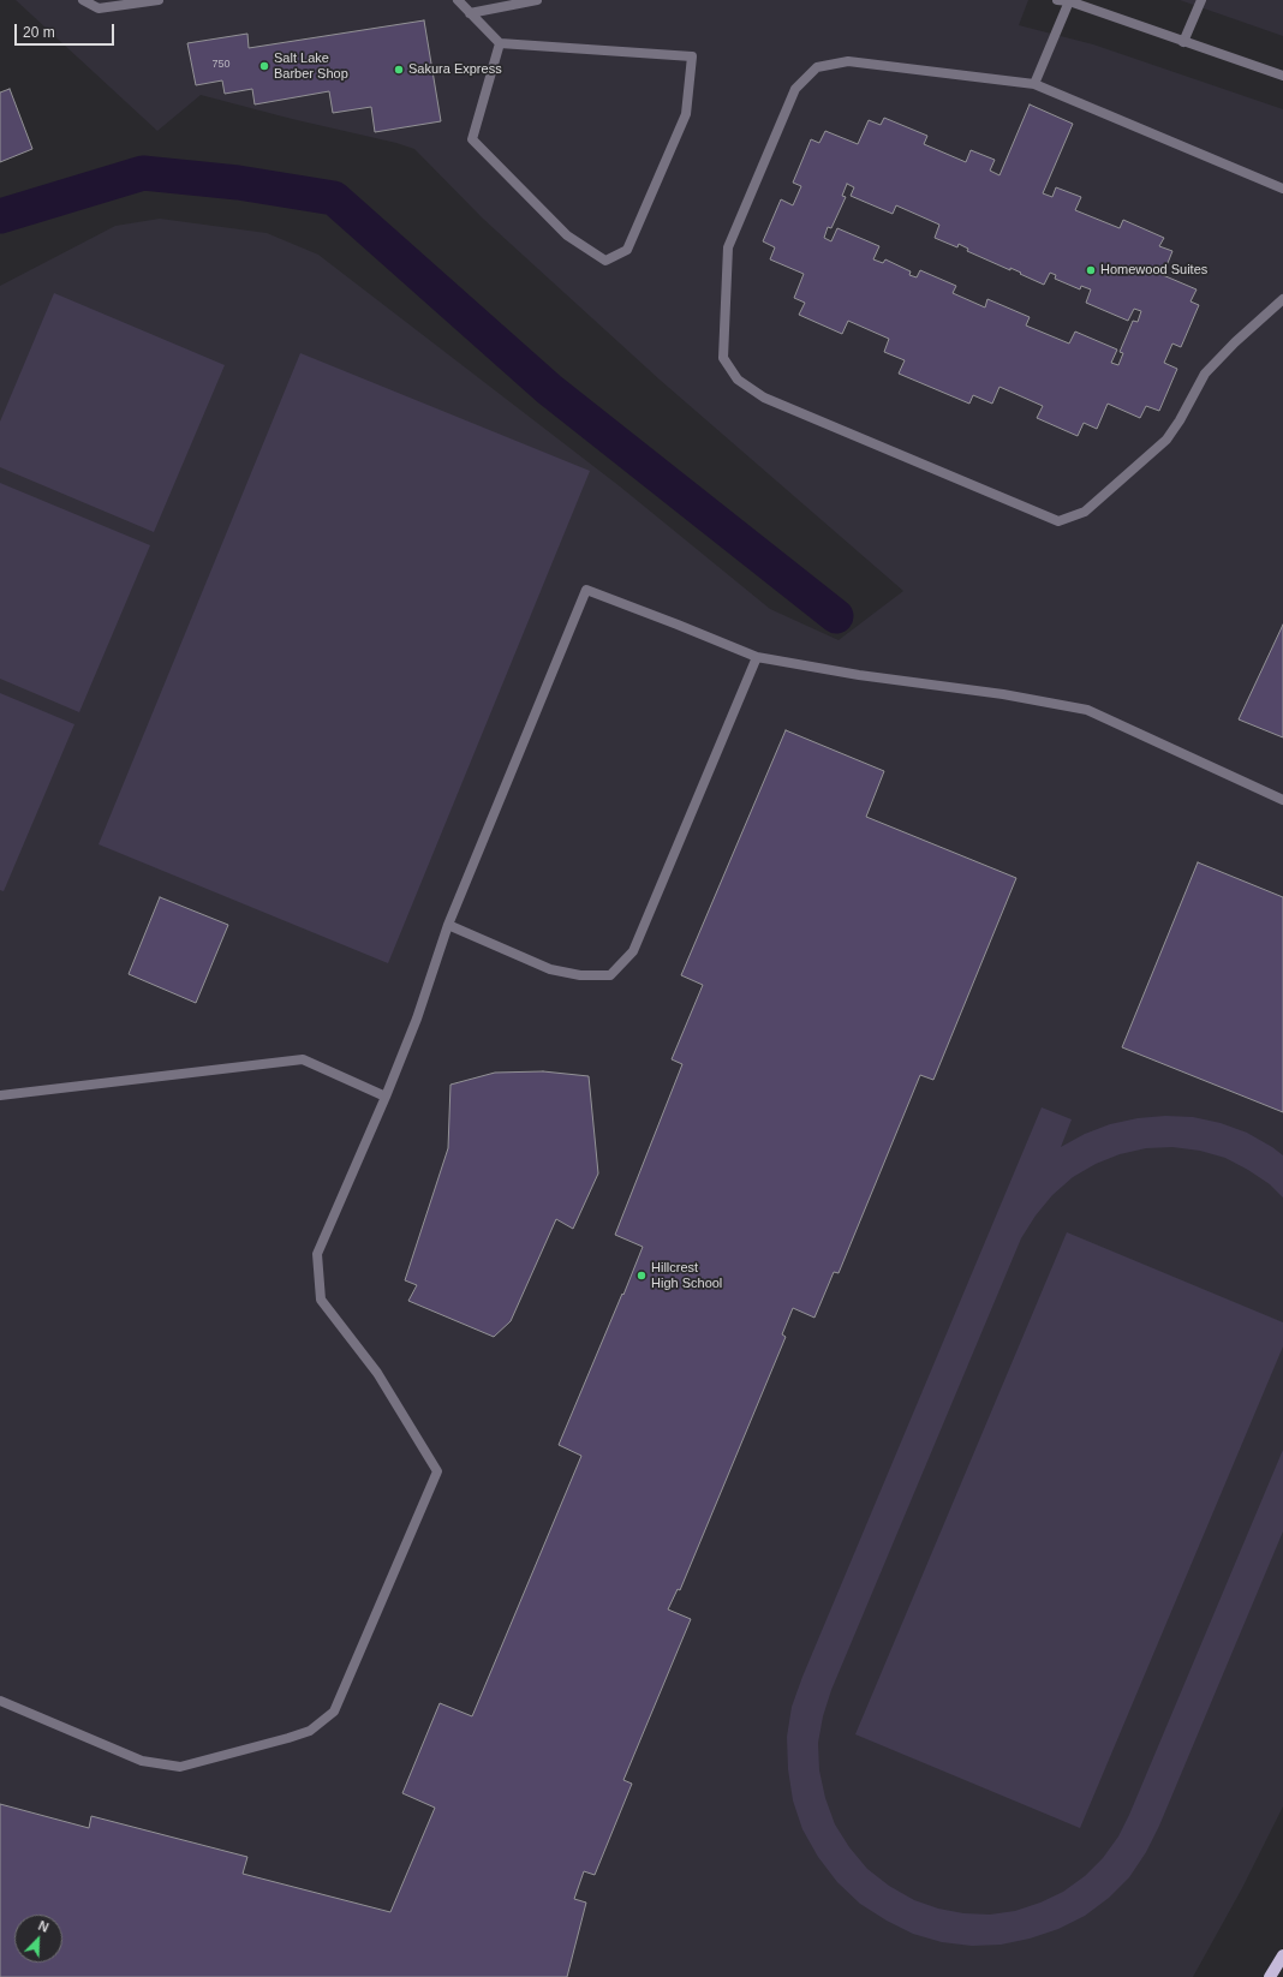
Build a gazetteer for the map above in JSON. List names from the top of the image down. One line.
{"places":["Salt Lake Barber Shop","Sakura Express","Homewood Suites","Hillcrest High School"],"house_numbers":["750"],"scale_bar":"20 m","north":"top right"}
